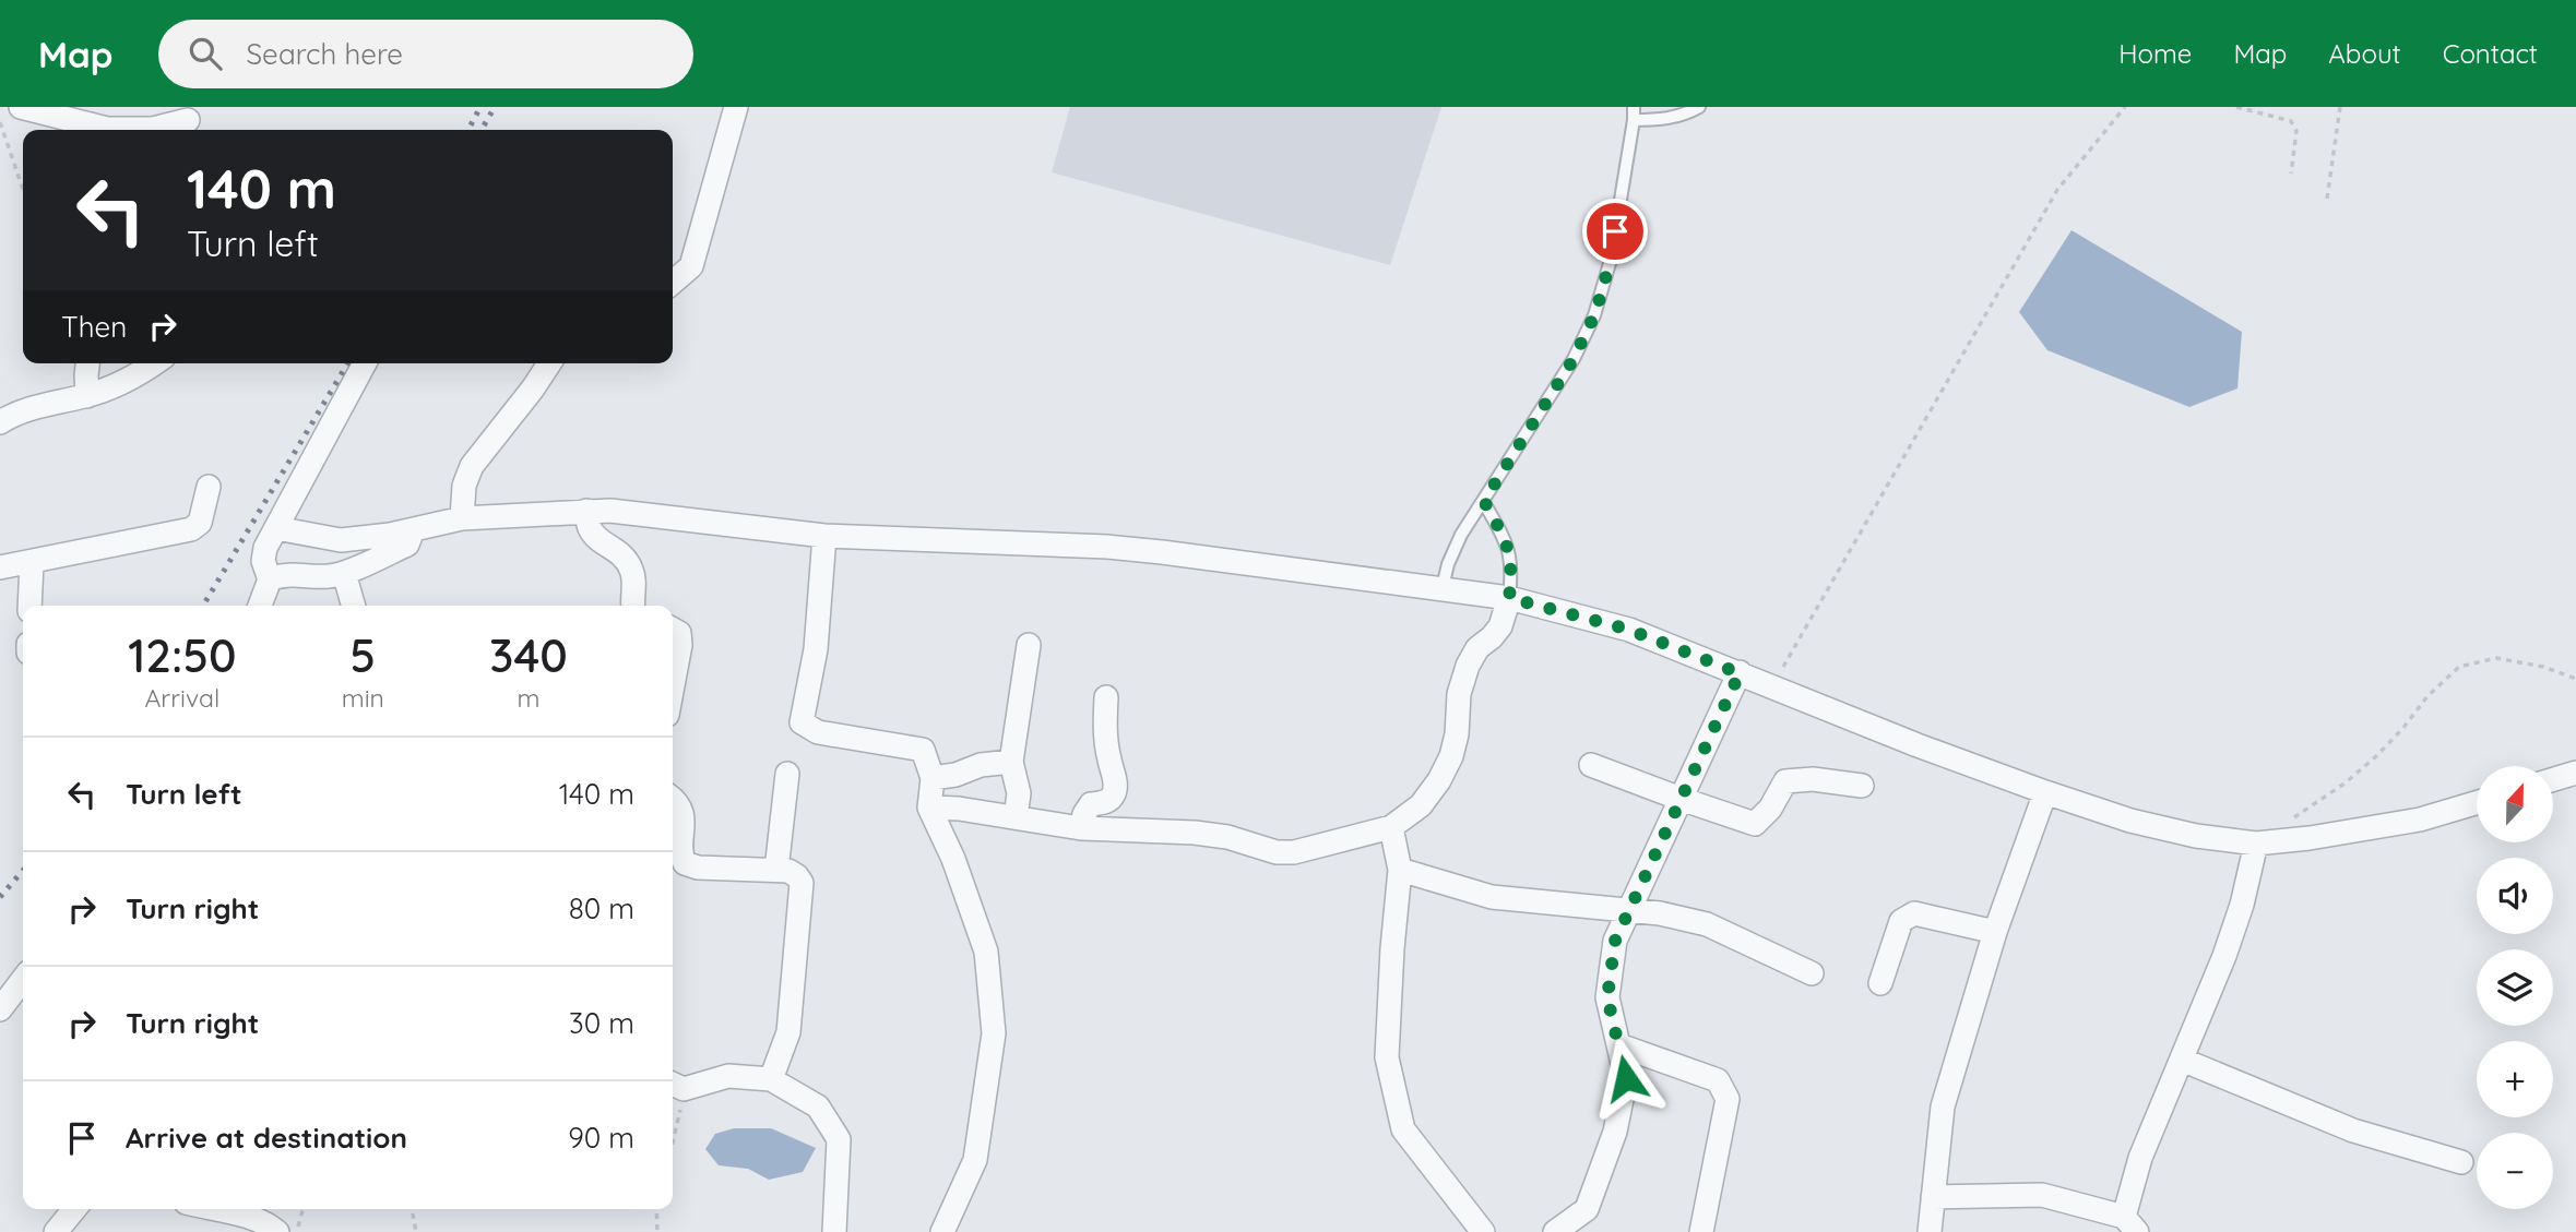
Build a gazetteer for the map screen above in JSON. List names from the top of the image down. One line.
{"north":"top","page":{"header":"Map","search":"Search here","nav":["Home","Map","About","Contact"],"turn":["140 m","Turn left"],"then":"Then","eta":["12:50","Arrival","5","min","340","m"],"list":[{"name":"Turn left","value":"140 m"},{"name":"Turn right","value":"80 m"},{"name":"Turn right","value":"30 m"},{"name":"Arrive at destination","value":"90 m"}],"map_buttons":["+","−"]}}
